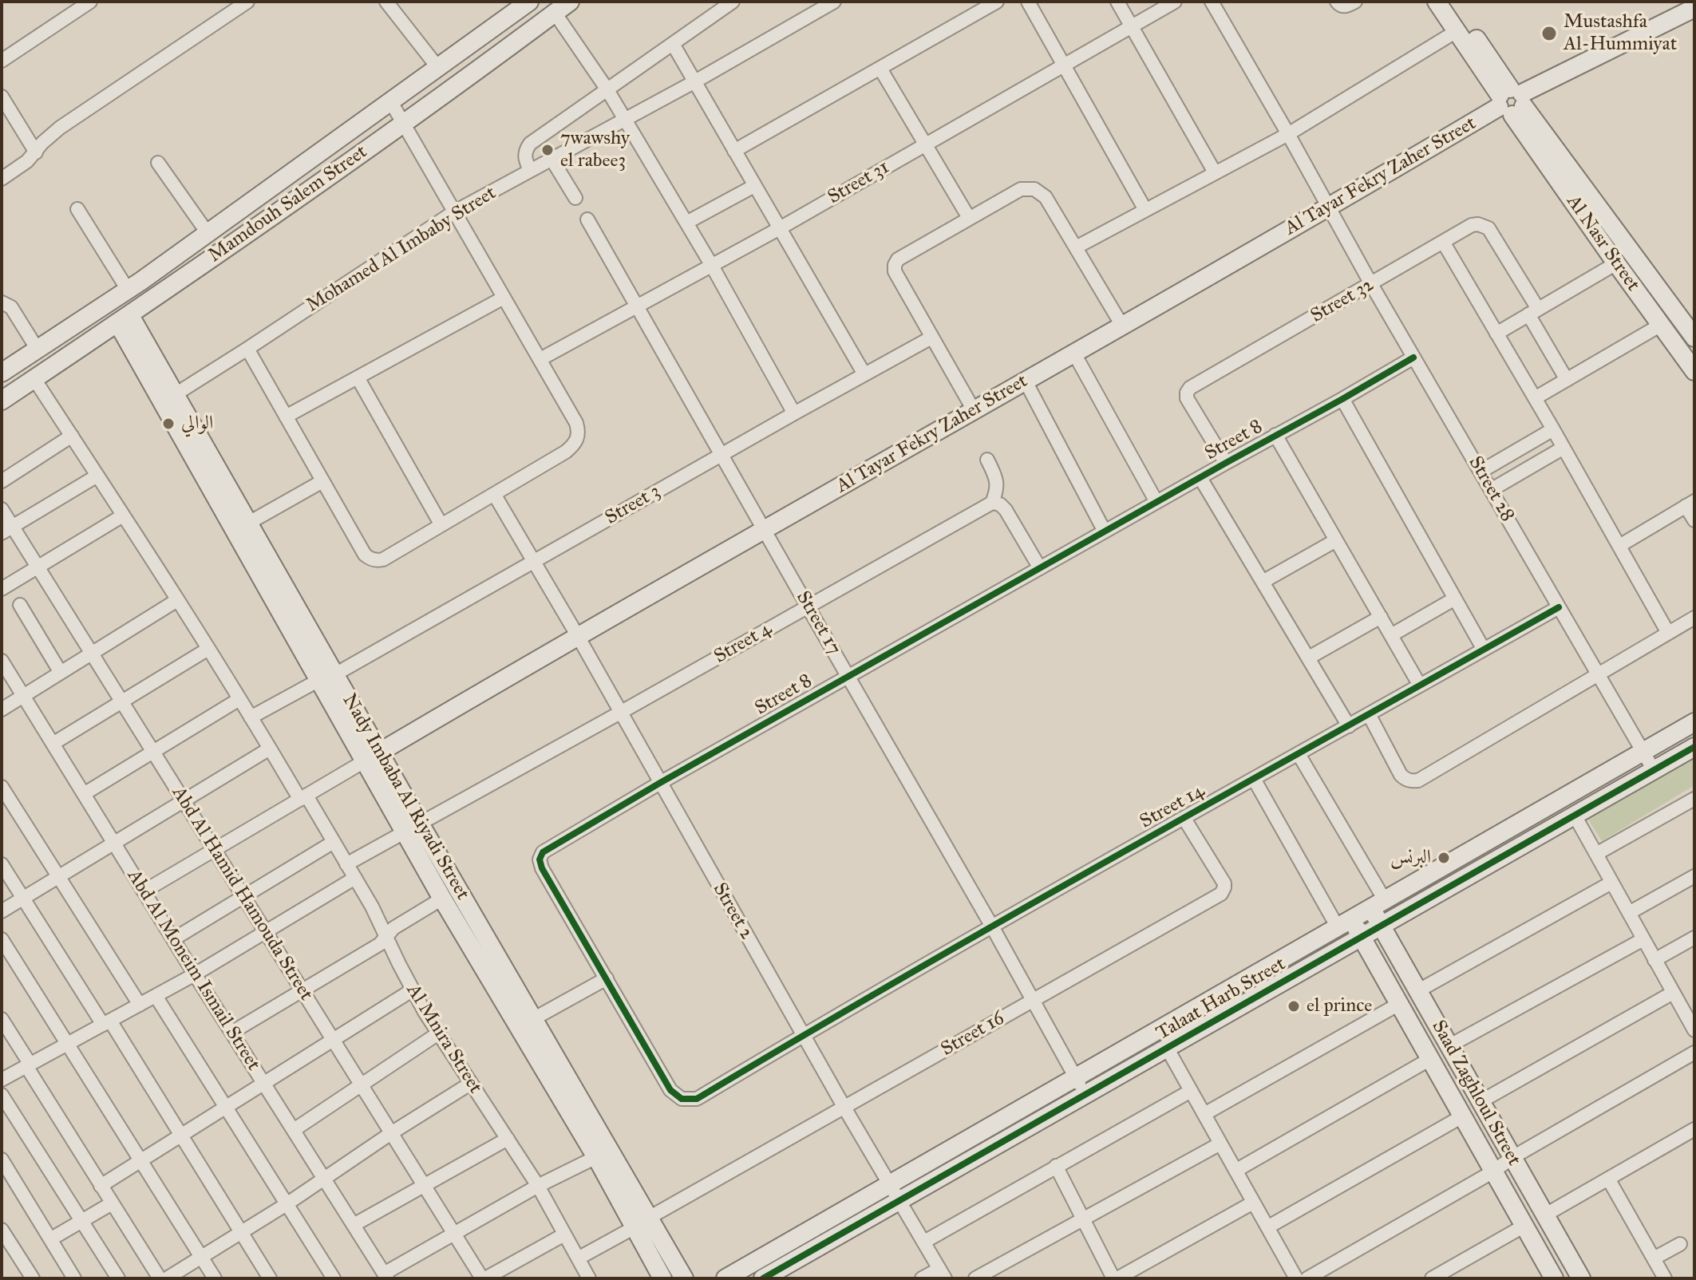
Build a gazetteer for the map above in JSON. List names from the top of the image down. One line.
{"streets":{"street":["Al Tayar Fekry Zaher Street","Street 31","Mamdouh Salem Street","Al Nasr Street","Mohamed Al Imbaby Street","Street 32","Street 8","Street 28","Street 3","Street 17","Street 4","Nady Imbaba Al Riyadi Street","Street 14","Abd Al Hamid Hamouda Street","Street 2","Abd Al Moneim Ismail Street","Talaat Harb Street","Street 16","Al Mnira Street","Saad Zaghloul Street"]},"crossings":[["Al Tayar Fekry Zaher Street","Al Nasr Street"],["Al Tayar Fekry Zaher Street","Street 28"],["Al Tayar Fekry Zaher Street","Street 17"],["Al Tayar Fekry Zaher Street","Nady Imbaba Al Riyadi Street"],["Al Tayar Fekry Zaher Street","Street 2"],["Street 31","Street 17"],["Mamdouh Salem Street","Nady Imbaba Al Riyadi Street"],["Mamdouh Salem Street","Al Mnira Street"],["Mohamed Al Imbaby Street","Nady Imbaba Al Riyadi Street"],["Street 32","Street 8"],["Street 32","Street 28"],["Street 8","Street 28"],["Street 8","Street 17"],["Street 8","Street 14"],["Street 8","Street 2"],["Street 28","Street 14"],["Street 28","Talaat Harb Street"],["Street 3","Street 17"],["Street 3","Nady Imbaba Al Riyadi Street"],["Street 3","Street 2"],["Street 3","Al Mnira Street"],["Street 17","Street 4"],["Street 17","Street 14"],["Street 17","Talaat Harb Street"],["Street 17","Street 16"],["Street 4","Nady Imbaba Al Riyadi Street"],["Street 4","Street 2"],["Street 4","Al Mnira Street"],["Nady Imbaba Al Riyadi Street","Street 16"],["Street 14","Street 2"],["Street 14","Street 16"],["Street 2","Talaat Harb Street"],["Street 2","Street 16"],["Talaat Harb Street","Saad Zaghloul Street"],["Street 16","Al Mnira Street"]],"places":["Mustashfa Al-Hummiyat","7wawshy el rabee3","الوالي","البرنس","el prince"]}
